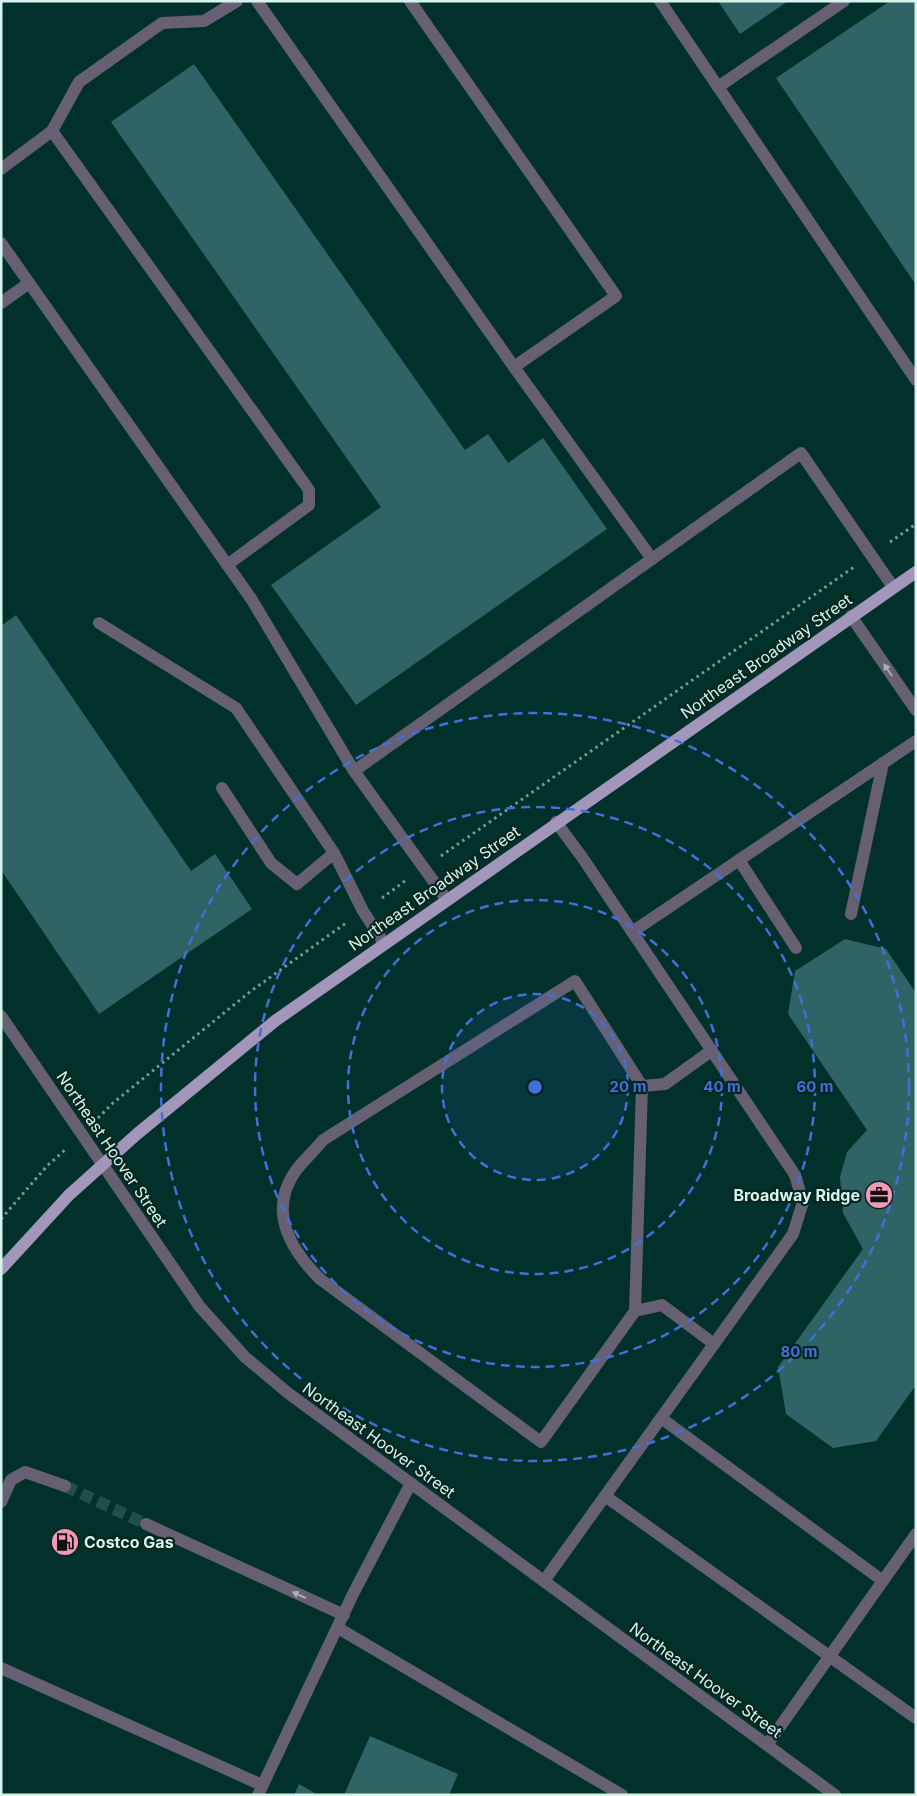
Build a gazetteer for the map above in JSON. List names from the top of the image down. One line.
{"streets":{"main road":["Northeast Broadway Street"],"street":["Northeast Hoover Street"]},"crossings":[["Northeast Broadway Street","Northeast Hoover Street"]],"places":{"office":["Broadway Ridge"],"fuel station":["Costco Gas"]},"rings":["20 m","40 m","60 m","80 m"]}
